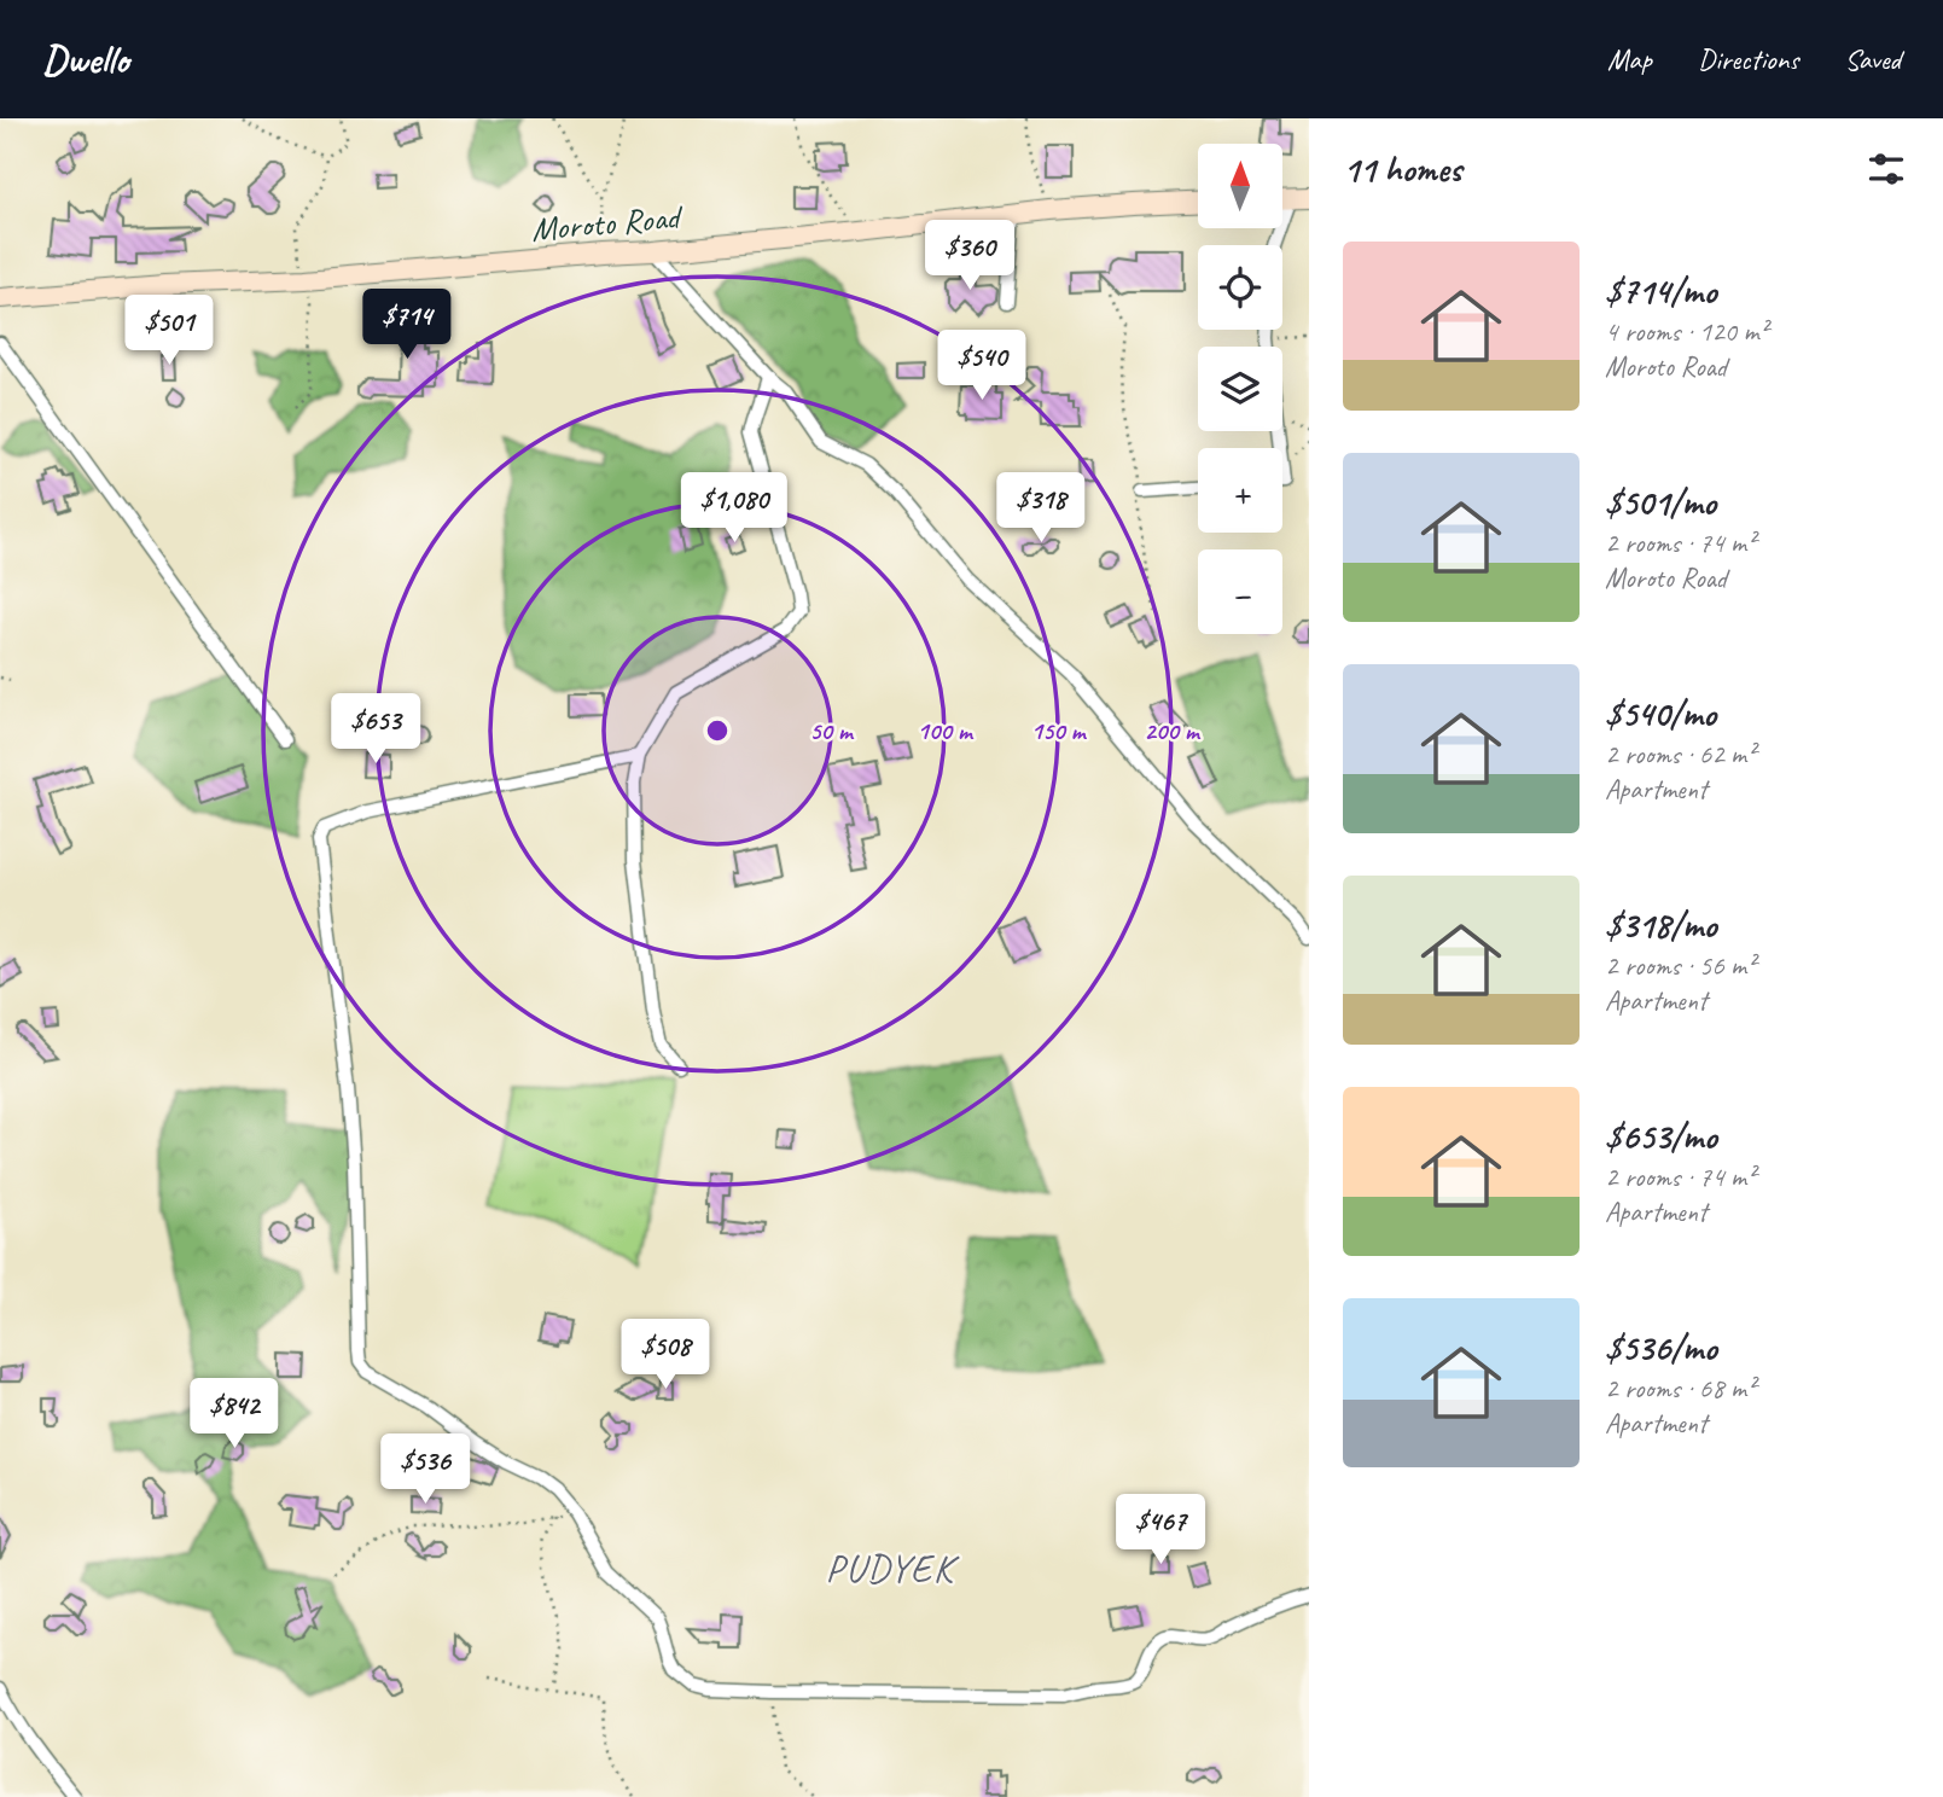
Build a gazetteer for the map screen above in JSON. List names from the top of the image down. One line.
{"streets":{"main road":["Moroto Road"]},"districts":["PUDYEK"],"north":"top","page":{"header":"Dwello","nav":["Map","Directions","Saved"],"heading":"11 homes","map_buttons":["+","−"],"price":["$360","$714","$501","$540","$1,080","$318","$653","$508","$842","$536","$467"],"list":[{"name":"$714/mo","note":"4 rooms · 120 m² · Moroto Road"},{"name":"$501/mo","note":"2 rooms · 74 m² · Moroto Road"},{"name":"$540/mo","note":"2 rooms · 62 m² · Apartment"},{"name":"$318/mo","note":"2 rooms · 56 m² · Apartment"},{"name":"$653/mo","note":"2 rooms · 74 m² · Apartment"},{"name":"$536/mo","note":"2 rooms · 68 m² · Apartment"}]},"rings":["50 m","100 m","150 m","200 m"]}
